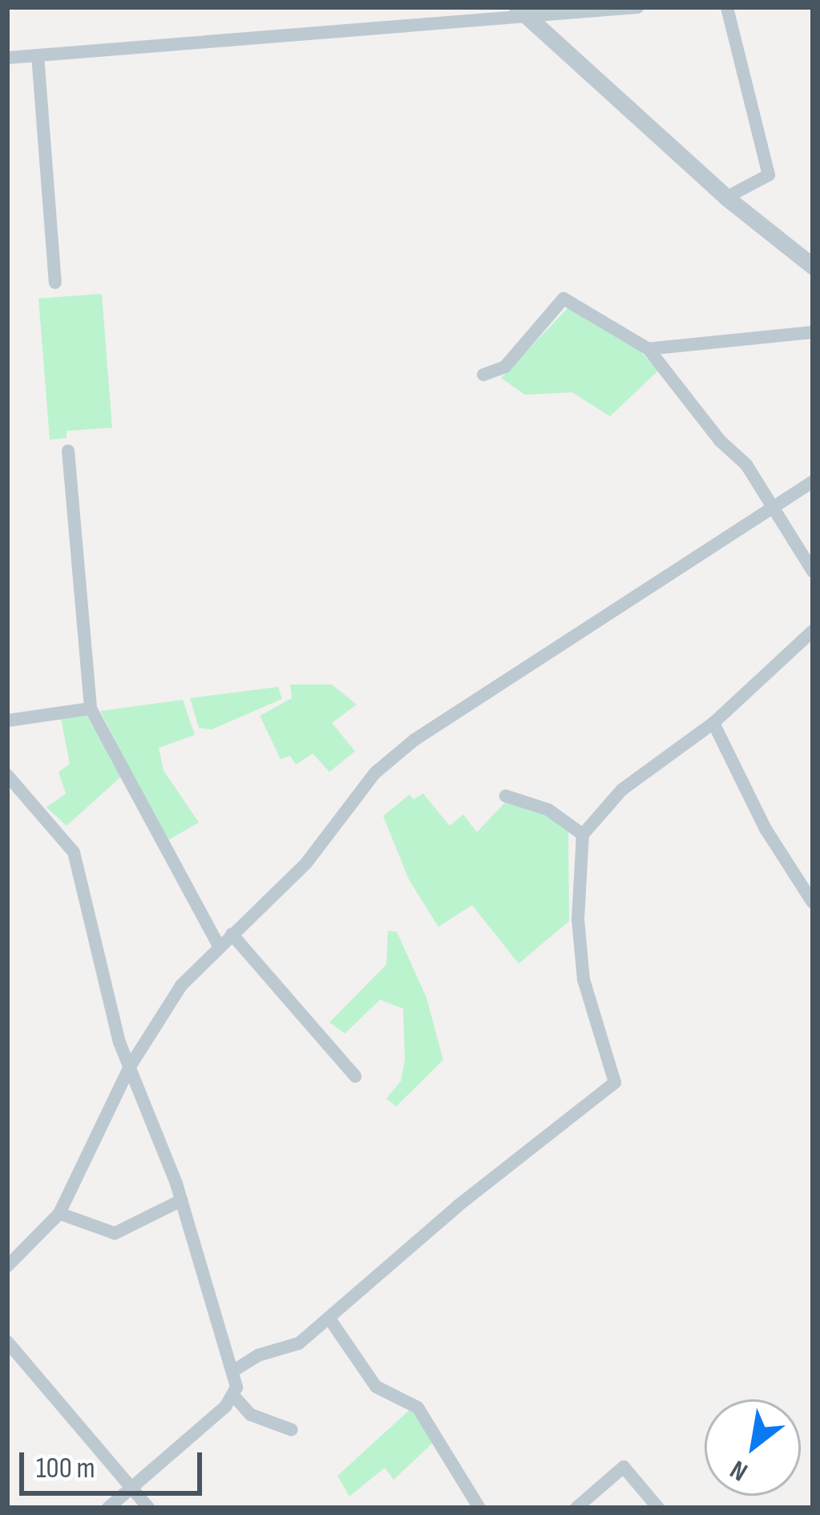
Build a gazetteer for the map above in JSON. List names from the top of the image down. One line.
{"scale_bar":"100 m","north":"bottom left"}
